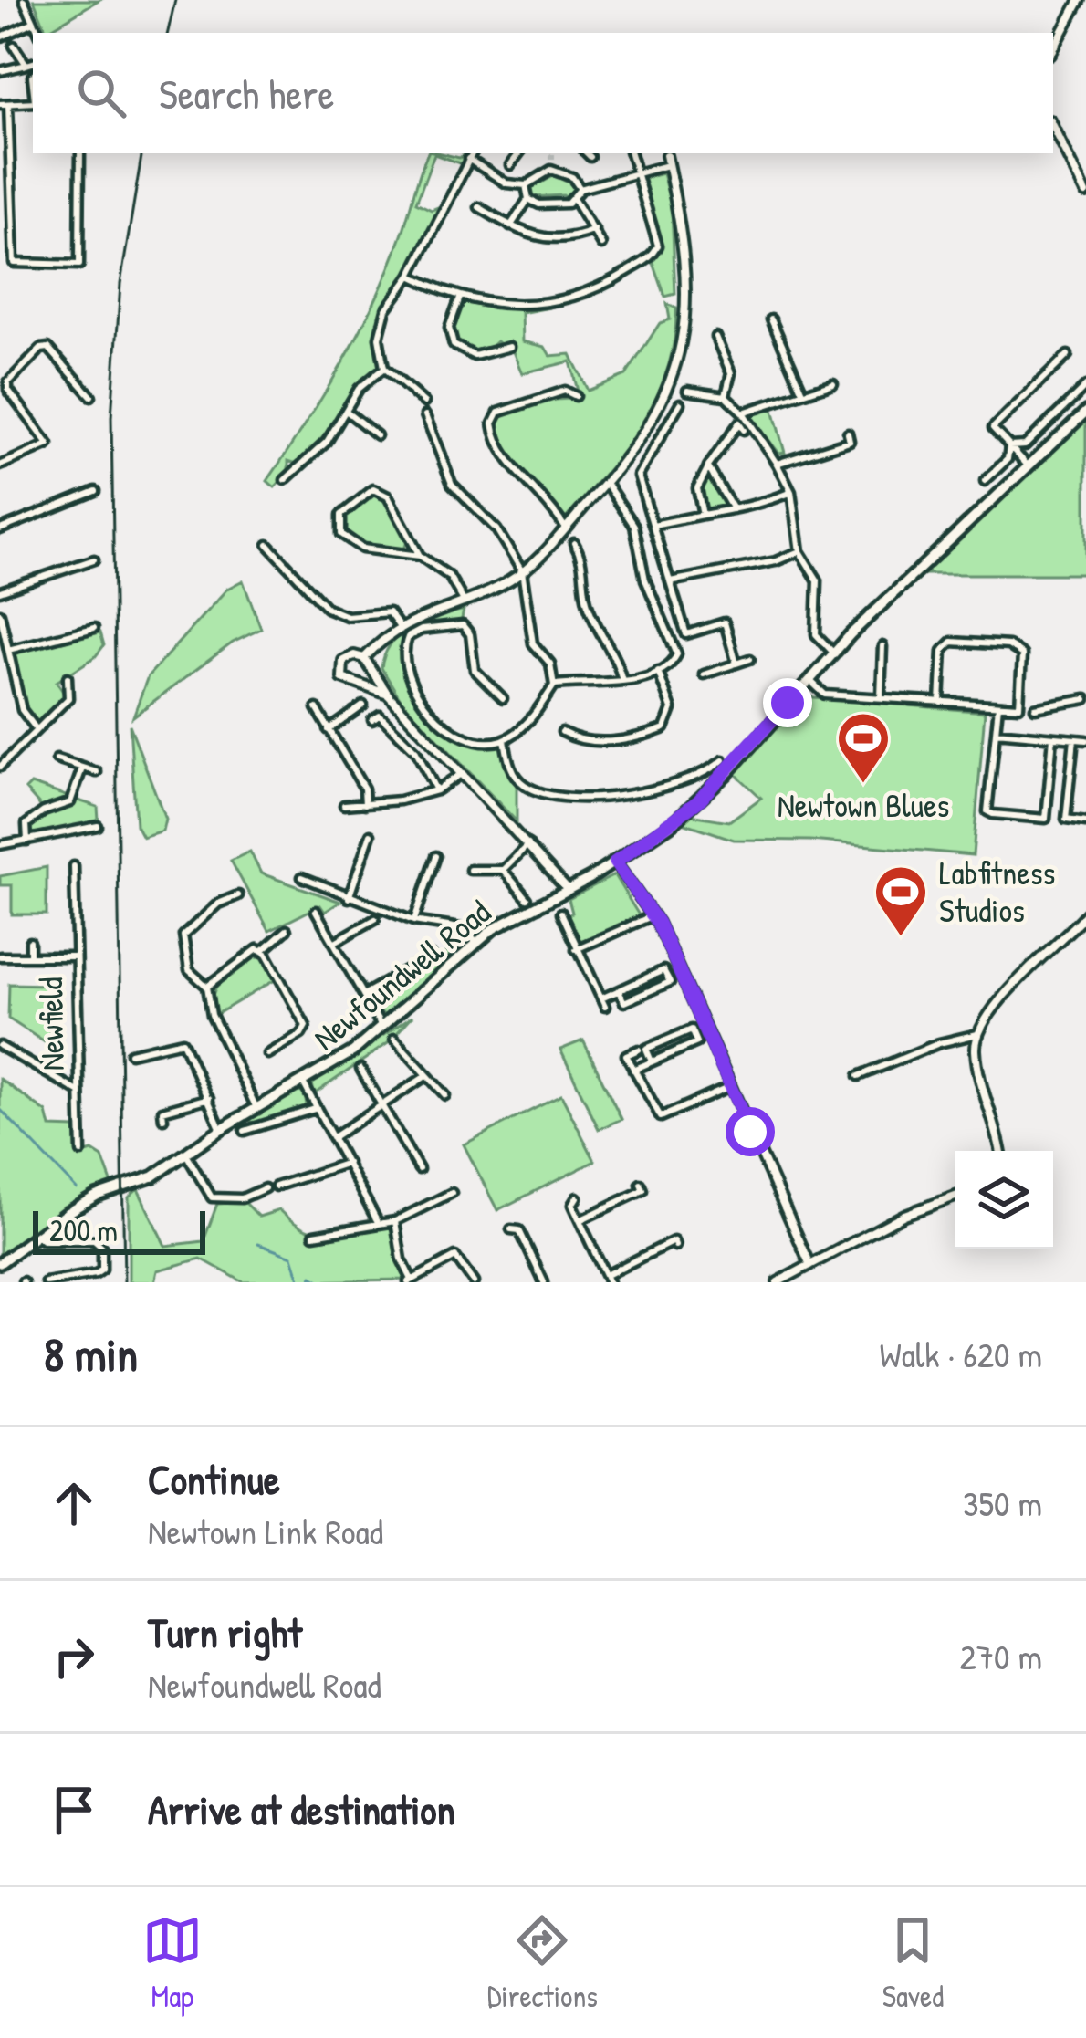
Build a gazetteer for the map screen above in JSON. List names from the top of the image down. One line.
{"streets":{"main road":["Newfoundwell Road"],"street":["Newfield"]},"places":{"sports":["Newtown Blues","Labfitness Studios"]},"scale_bar":"200 m","page":{"search":"Search here","scale":"200 m","heading":["8 min","Walk · 620 m"],"list":[["Continue","Newtown Link Road","350 m"],["Turn right","Newfoundwell Road","270 m"],"Arrive at destination"],"nav":["Map","Directions","Saved"]}}
